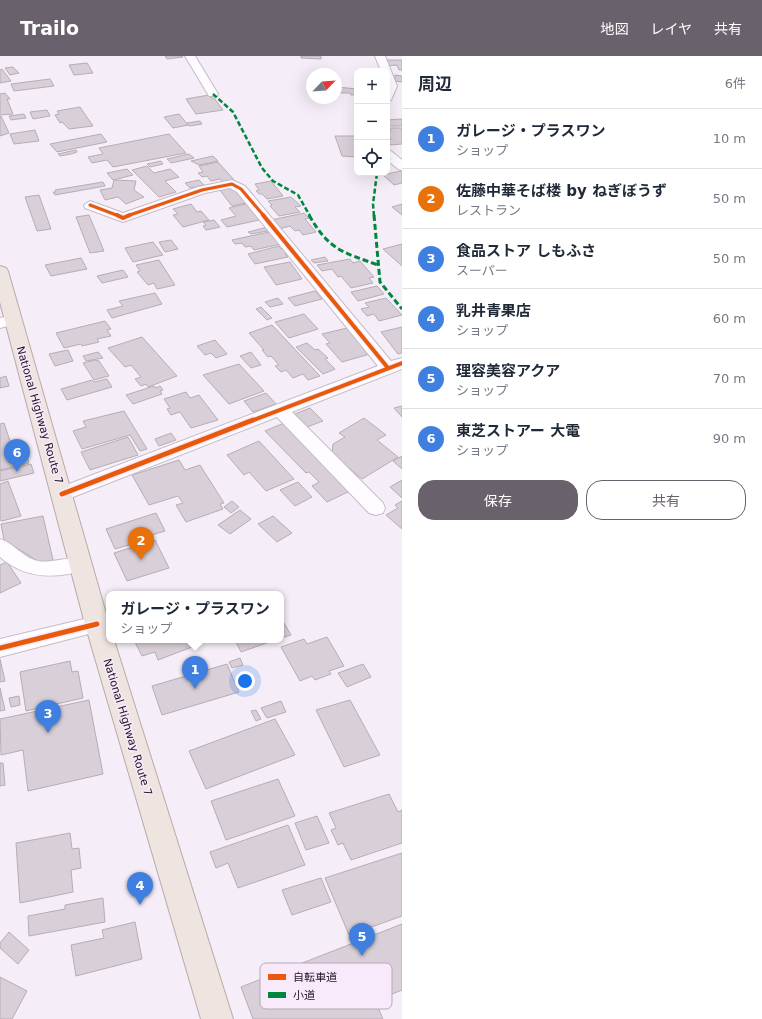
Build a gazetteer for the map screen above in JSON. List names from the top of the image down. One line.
{"streets":{"highway":["National Highway Route 7"]},"legend":["自転車道","小道"],"north":"top right","page":{"header":"Trailo","nav":["地図","レイヤ","共有"],"heading":["周辺","6件"],"map_buttons":["+","−"],"list":[{"mark":"1","name":"ガレージ・プラスワン","note":"ショップ","value":"10 m"},{"mark":"2","name":"佐藤中華そば楼 by ねぎぼうず","note":"レストラン","value":"50 m"},{"mark":"3","name":"食品ストア しもふさ","note":"スーパー","value":"50 m"},{"mark":"4","name":"乳井青果店","note":"ショップ","value":"60 m"},{"mark":"5","name":"理容美容アクア","note":"ショップ","value":"70 m"},{"mark":"6","name":"東芝ストアー 大電","note":"ショップ","value":"90 m"}],"pins":["6","2","1","3","4","5"],"buttons":["保存","共有"],"popup":["ガレージ・プラスワン","ショップ"]}}
